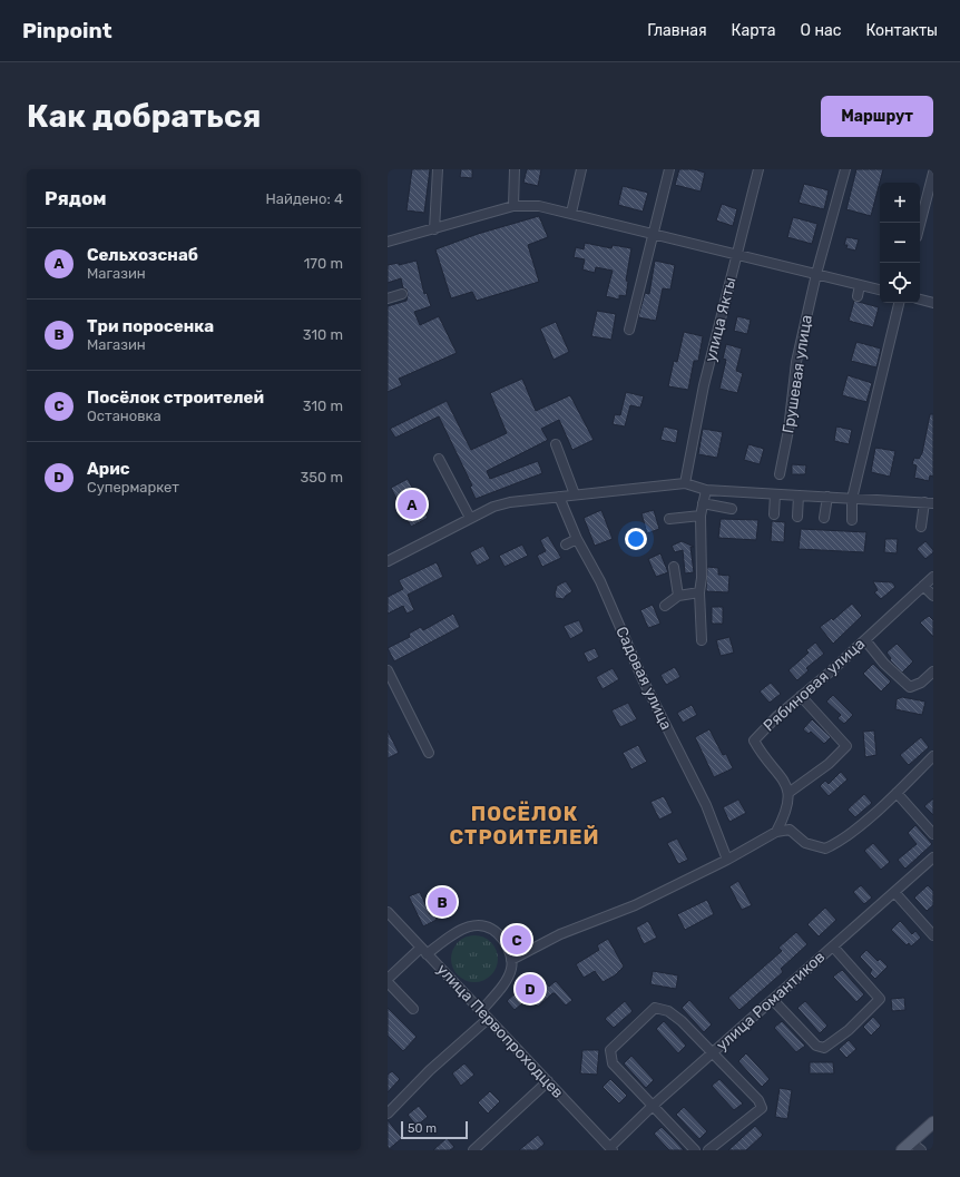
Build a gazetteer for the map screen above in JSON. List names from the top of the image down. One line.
{"streets":{"street":["улица Якты","Грушевая улица","Садовая улица","Рябиновая улица","улица Романтиков","улица Первопроходцев"]},"crossings":[["улица Романтиков","улица Первопроходцев"]],"districts":["ПОСЁЛОК СТРОИТЕЛЕЙ"],"scale_bar":"50 m","page":{"header":"Pinpoint","nav":["Главная","Карта","О нас","Контакты"],"buttons":"Маршрут","title":"Как добраться","heading":["Рядом","Найдено: 4"],"map_buttons":["+","−"],"list":[{"mark":"A","name":"Сельхозснаб","note":"Магазин","value":"170 m"},{"mark":"B","name":"Три поросенка","note":"Магазин","value":"310 m"},{"mark":"C","name":"Посёлок строителей","note":"Остановка","value":"310 m"},{"mark":"D","name":"Арис","note":"Супермаркет","value":"350 m"}],"pins":["A","B","C","D"],"scale":"50 m"}}
